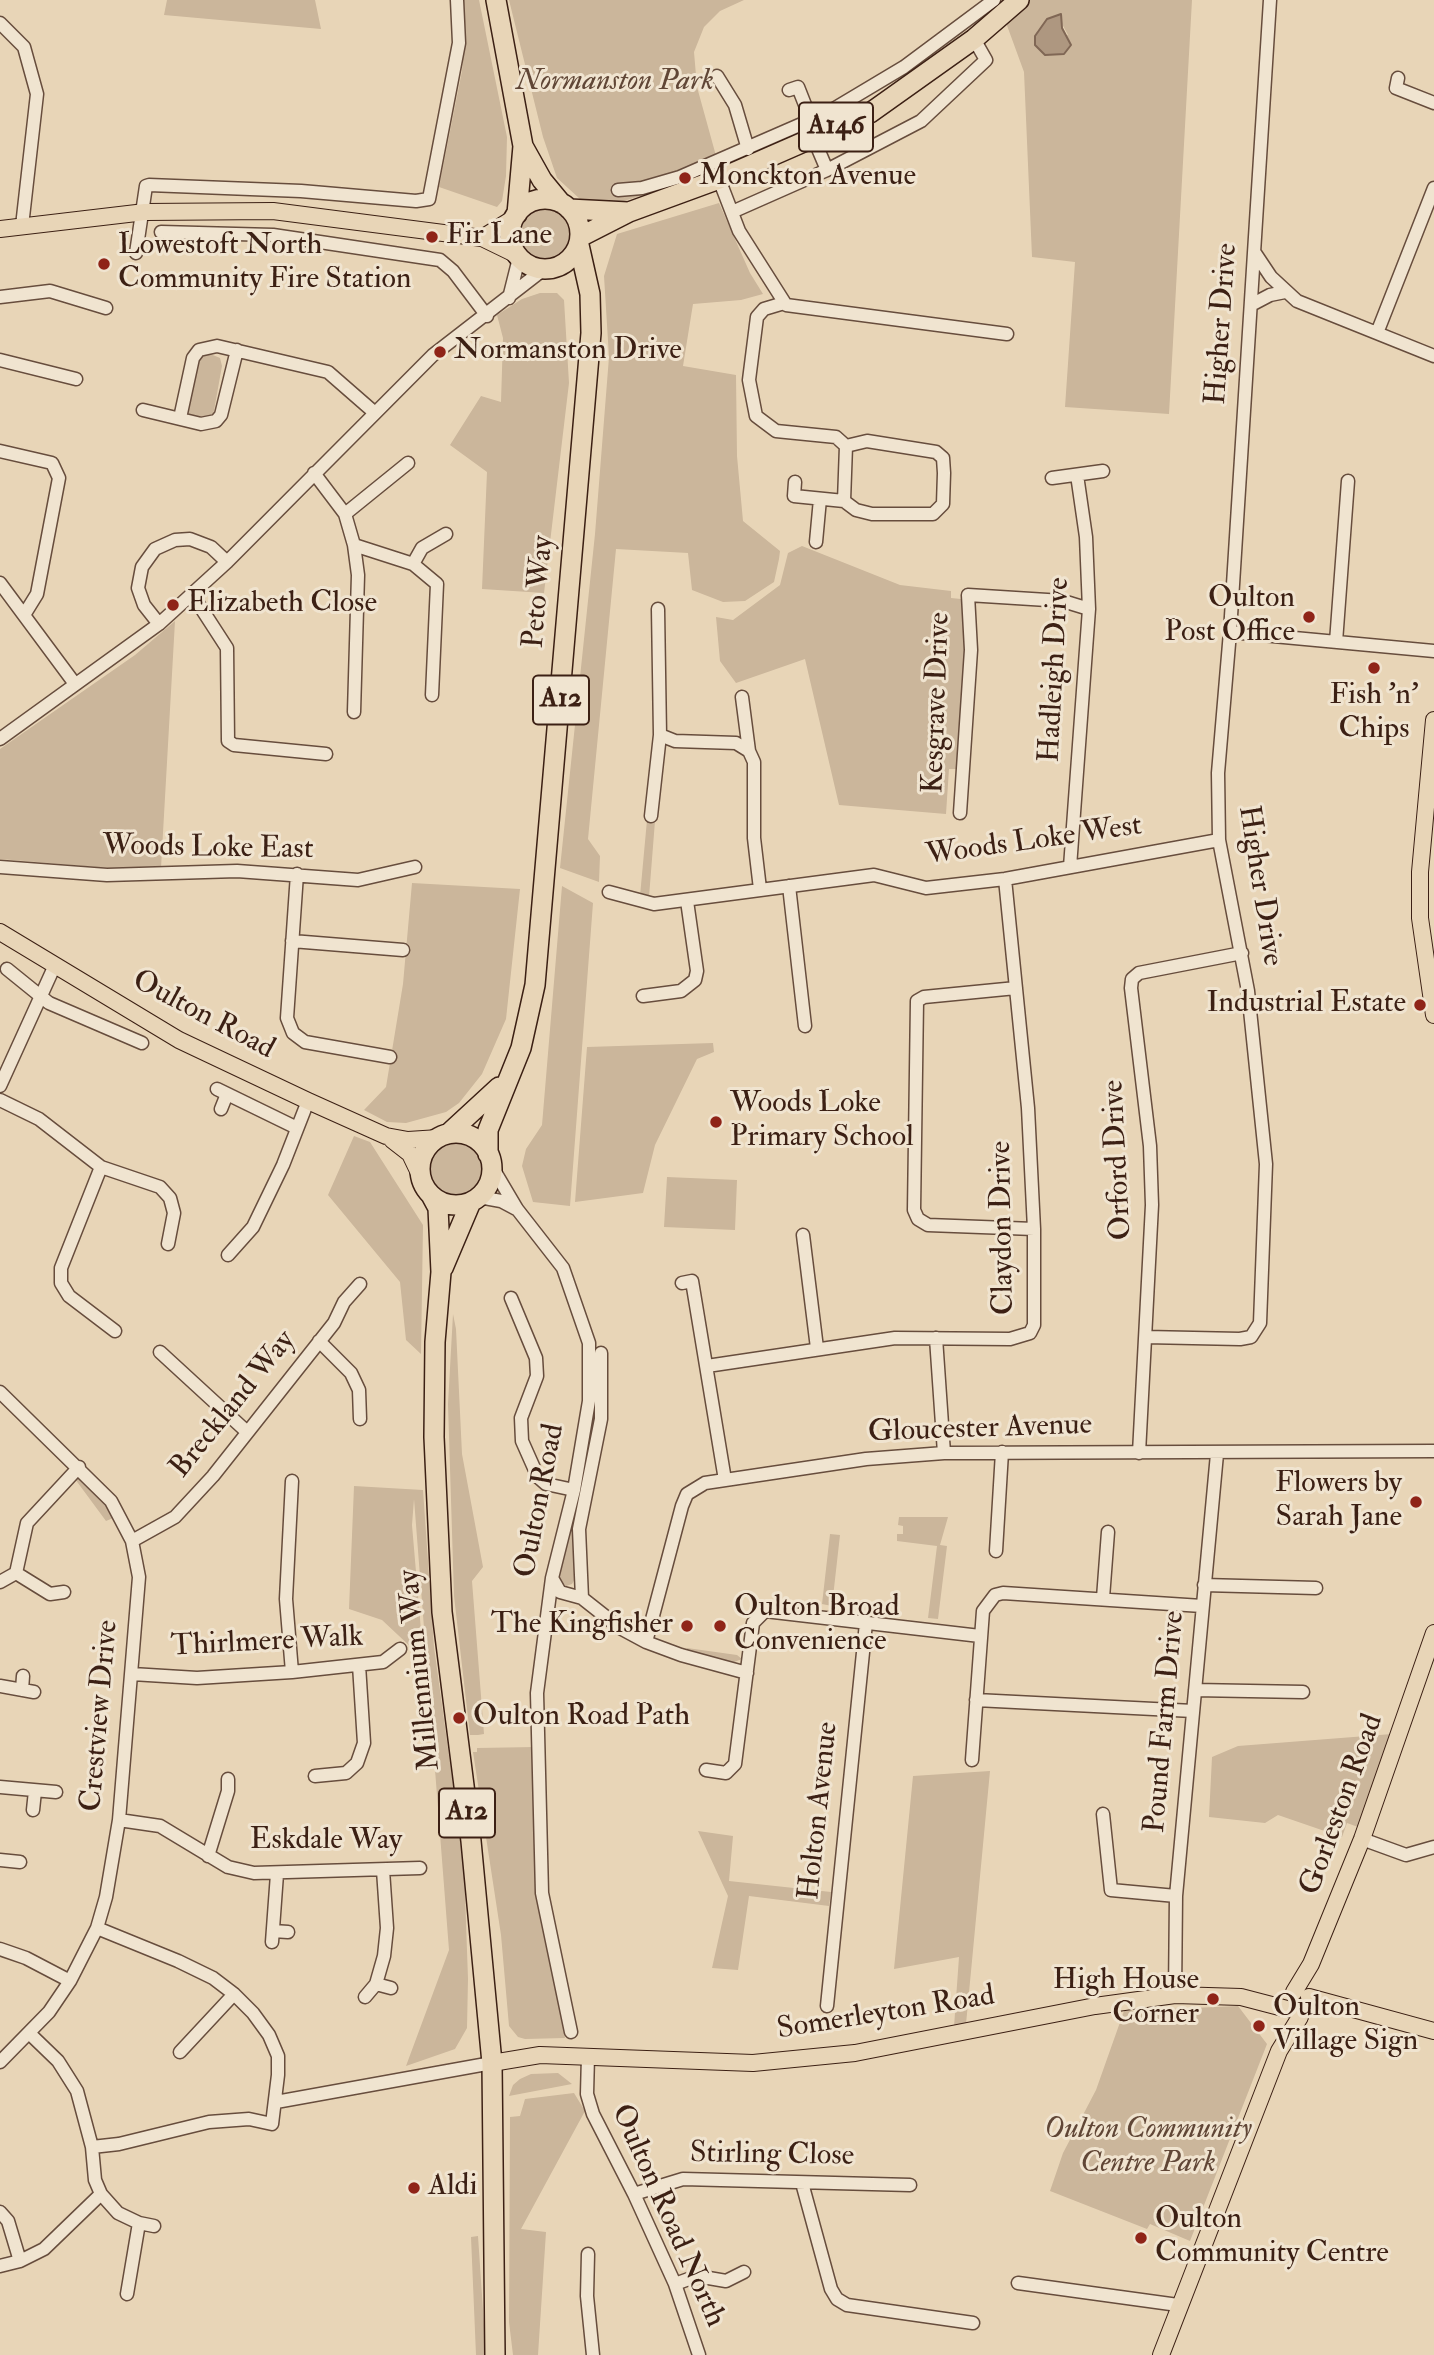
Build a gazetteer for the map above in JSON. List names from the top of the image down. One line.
{"streets":{"highway":["A146","Peto Way","A12","Millennium Way"],"main road":["Oulton Road","Gorleston Road","Somerleyton Road"],"street":["Higher Drive","Hadleigh Drive","Kesgrave Drive","Woods Loke West","Woods Loke East","Orford Drive","Claydon Drive","Breckland Way","Gloucester Avenue","Thirlmere Walk","Crestview Drive","Pound Farm Drive","Holton Avenue","Eskdale Way","Stirling Close","Oulton Road North"]},"crossings":[["A146","Peto Way"],["Higher Drive","Woods Loke West"],["Higher Drive","Orford Drive"],["Peto Way","Oulton Road"],["Peto Way","Millennium Way"],["Hadleigh Drive","Kesgrave Drive"],["Hadleigh Drive","Woods Loke West"],["Woods Loke West","Claydon Drive"],["Oulton Road","Millennium Way"],["Orford Drive","Gloucester Avenue"],["Breckland Way","Crestview Drive"],["Gloucester Avenue","Pound Farm Drive"],["Thirlmere Walk","Crestview Drive"],["Millennium Way","Somerleyton Road"],["Crestview Drive","Eskdale Way"],["Pound Farm Drive","Somerleyton Road"],["Gorleston Road","Somerleyton Road"],["Somerleyton Road","Oulton Road North"],["Stirling Close","Oulton Road North"]],"parks":["Normanston Park","Oulton Community Centre Park"],"places":["Monckton Avenue","Fir Lane","Lowestoft North Community Fire Station","Normanston Drive","Elizabeth Close","Oulton Post Office","Fish 'n' Chips","Industrial Estate","Woods Loke Primary School","Flowers by Sarah Jane","The Kingfisher","Oulton Broad Convenience","Oulton Road Path","High House Corner","Oulton Village Sign","Aldi","Oulton Community Centre"]}
